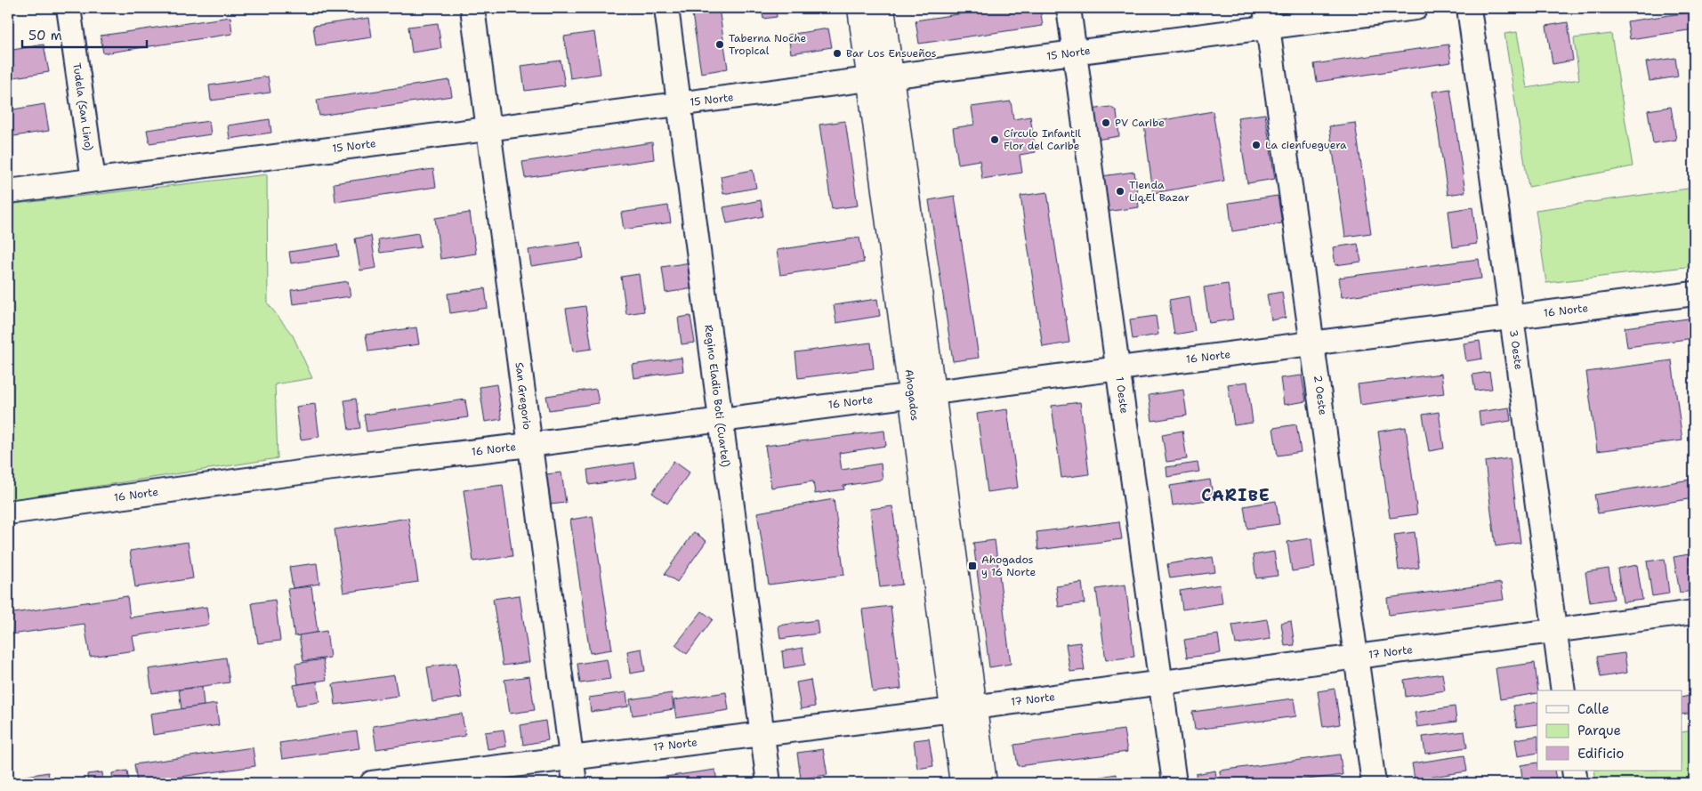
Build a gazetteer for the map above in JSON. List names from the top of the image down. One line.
{"streets":{"main road":["Ahogados"],"street":["15 Norte","Tudela (San Lino)","16 Norte","3 Oeste","1 Oeste","2 Oeste","San Gregorio","Regino Eladio Boti (Cuartel)","17 Norte"]},"crossings":[["15 Norte","Tudela (San Lino)"],["15 Norte","Ahogados"],["15 Norte","1 Oeste"],["15 Norte","2 Oeste"],["15 Norte","San Gregorio"],["15 Norte","Regino Eladio Boti (Cuartel)"],["16 Norte","3 Oeste"],["16 Norte","Ahogados"],["16 Norte","1 Oeste"],["16 Norte","2 Oeste"],["16 Norte","San Gregorio"],["16 Norte","Regino Eladio Boti (Cuartel)"],["3 Oeste","17 Norte"],["Ahogados","17 Norte"],["1 Oeste","17 Norte"],["2 Oeste","17 Norte"],["San Gregorio","17 Norte"],["Regino Eladio Boti (Cuartel)","17 Norte"]],"districts":["CARIBE"],"places":{"other":["Taberna Noche Tropical","Bar Los Ensueños","PV Caribe","Círculo Infantil Flor del Caribe","La cienfueguera","Tienda Liq.El Bazar"],"transit":["Ahogados y 16 Norte"]},"legend":["Calle","Parque","Edificio"],"scale_bar":"50 m"}
